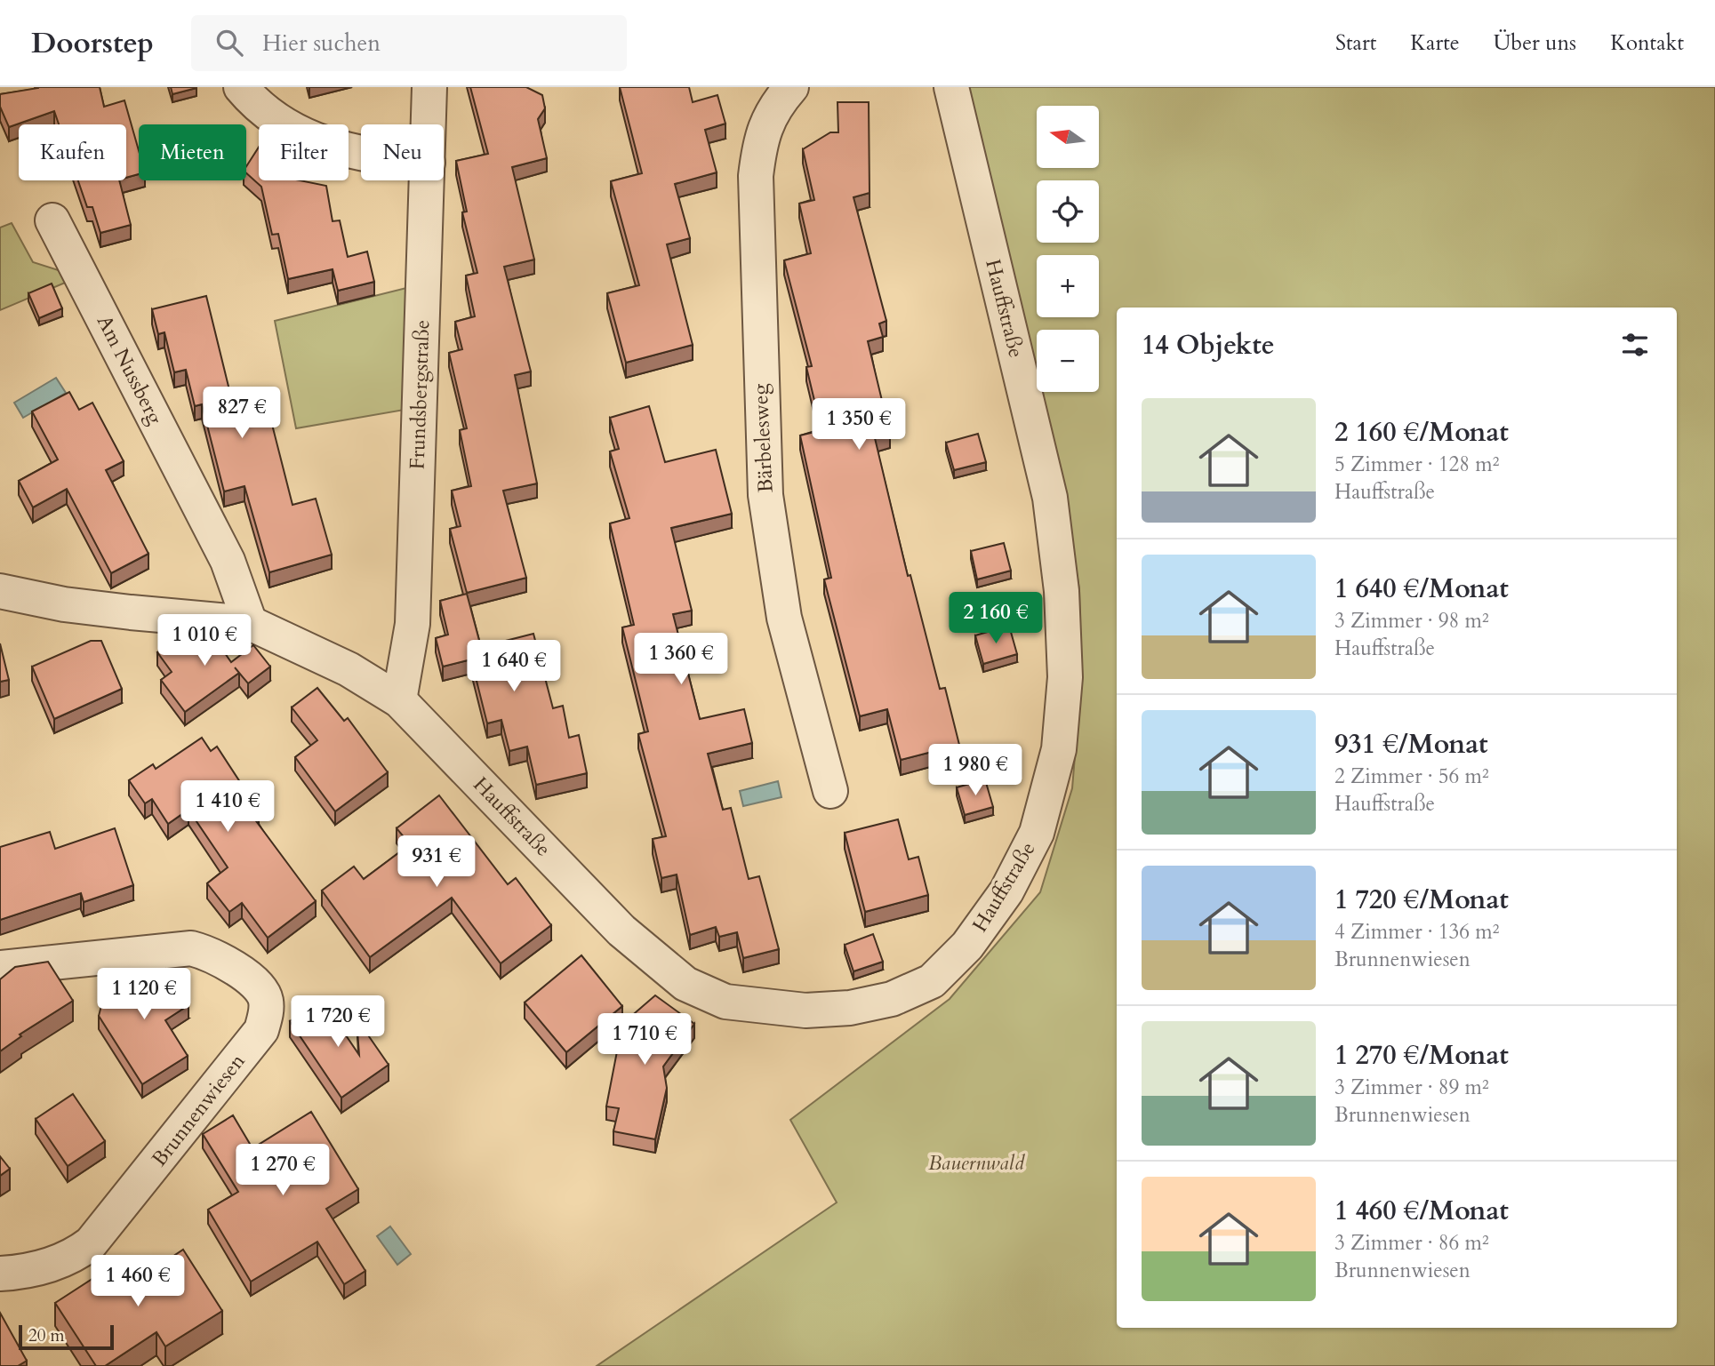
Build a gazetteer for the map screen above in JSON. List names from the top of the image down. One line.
{"streets":{"street":["Hauffstraße","Am Nussberg","Frundsbergstraße","Bärbelesweg","Brunnenwiesen"]},"crossings":[["Hauffstraße","Am Nussberg"],["Hauffstraße","Frundsbergstraße"]],"parks":["Bauernwald"],"scale_bar":"20 m","north":"left","page":{"header":"Doorstep","search":"Hier suchen","nav":["Start","Karte","Über uns","Kontakt"],"map_buttons":["+","−"],"chip":["Kaufen","Mieten","Filter","Neu"],"heading":"14 Objekte","list":[{"name":"2 160 €/Monat","note":"5 Zimmer · 128 m² · Hauffstraße"},{"name":"1 640 €/Monat","note":"3 Zimmer · 98 m² · Hauffstraße"},{"name":"931 €/Monat","note":"2 Zimmer · 56 m² · Hauffstraße"},{"name":"1 720 €/Monat","note":"4 Zimmer · 136 m² · Brunnenwiesen"},{"name":"1 270 €/Monat","note":"3 Zimmer · 89 m² · Brunnenwiesen"},{"name":"1 460 €/Monat","note":"3 Zimmer · 86 m² · Brunnenwiesen"}],"price":["827 €","1 350 €","2 160 €","1 010 €","1 360 €","1 640 €","1 980 €","1 410 €","931 €","1 120 €","1 720 €","1 710 €","1 270 €","1 460 €"],"scale":"20 m"}}
